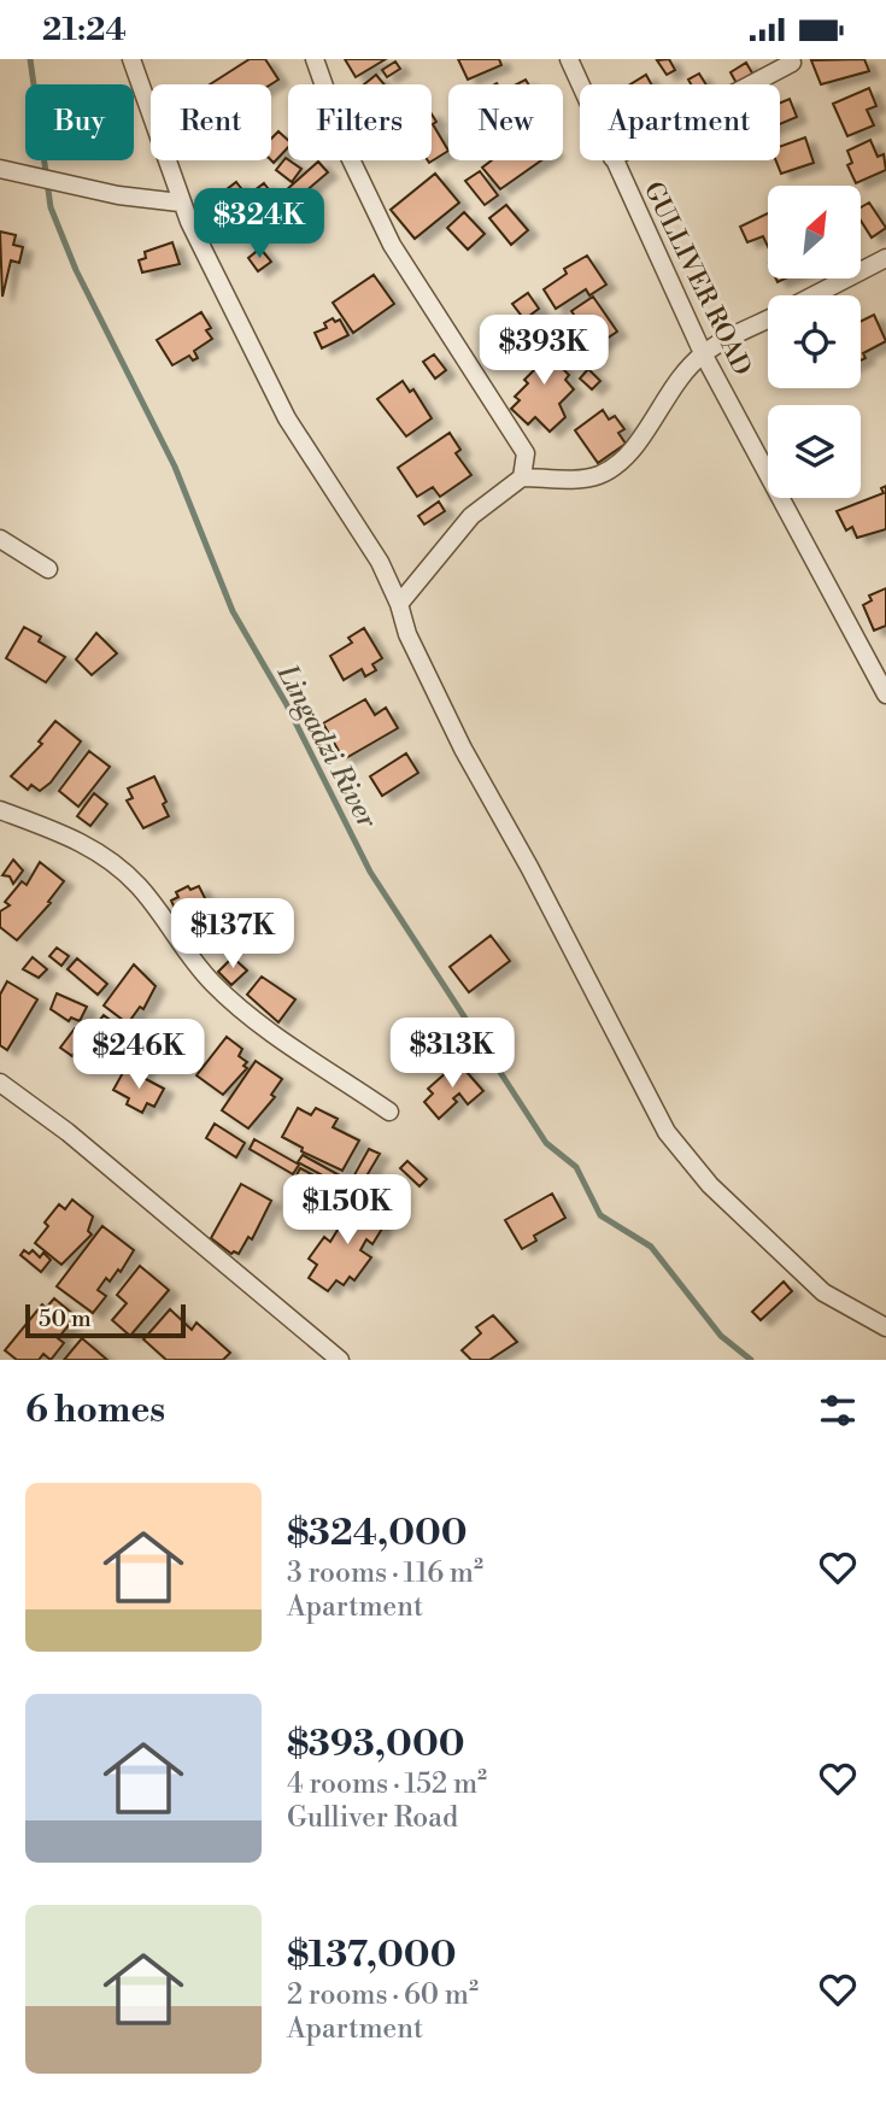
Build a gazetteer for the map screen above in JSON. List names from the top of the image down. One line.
{"streets":{"street":["GULLIVER ROAD"]},"water":["Lingadzi River"],"scale_bar":"50 m","north":"top right","page":{"status":"21:24","chip":["Buy","Rent","Filters","New","Apartment"],"price":["$324K","$393K","$137K","$313K","$246K","$150K"],"scale":"50 m","heading":"6 homes","list":[{"name":"$324,000","note":"3 rooms · 116 m² · Apartment"},{"name":"$393,000","note":"4 rooms · 152 m² · Gulliver Road"},{"name":"$137,000","note":"2 rooms · 60 m² · Apartment"}]}}
